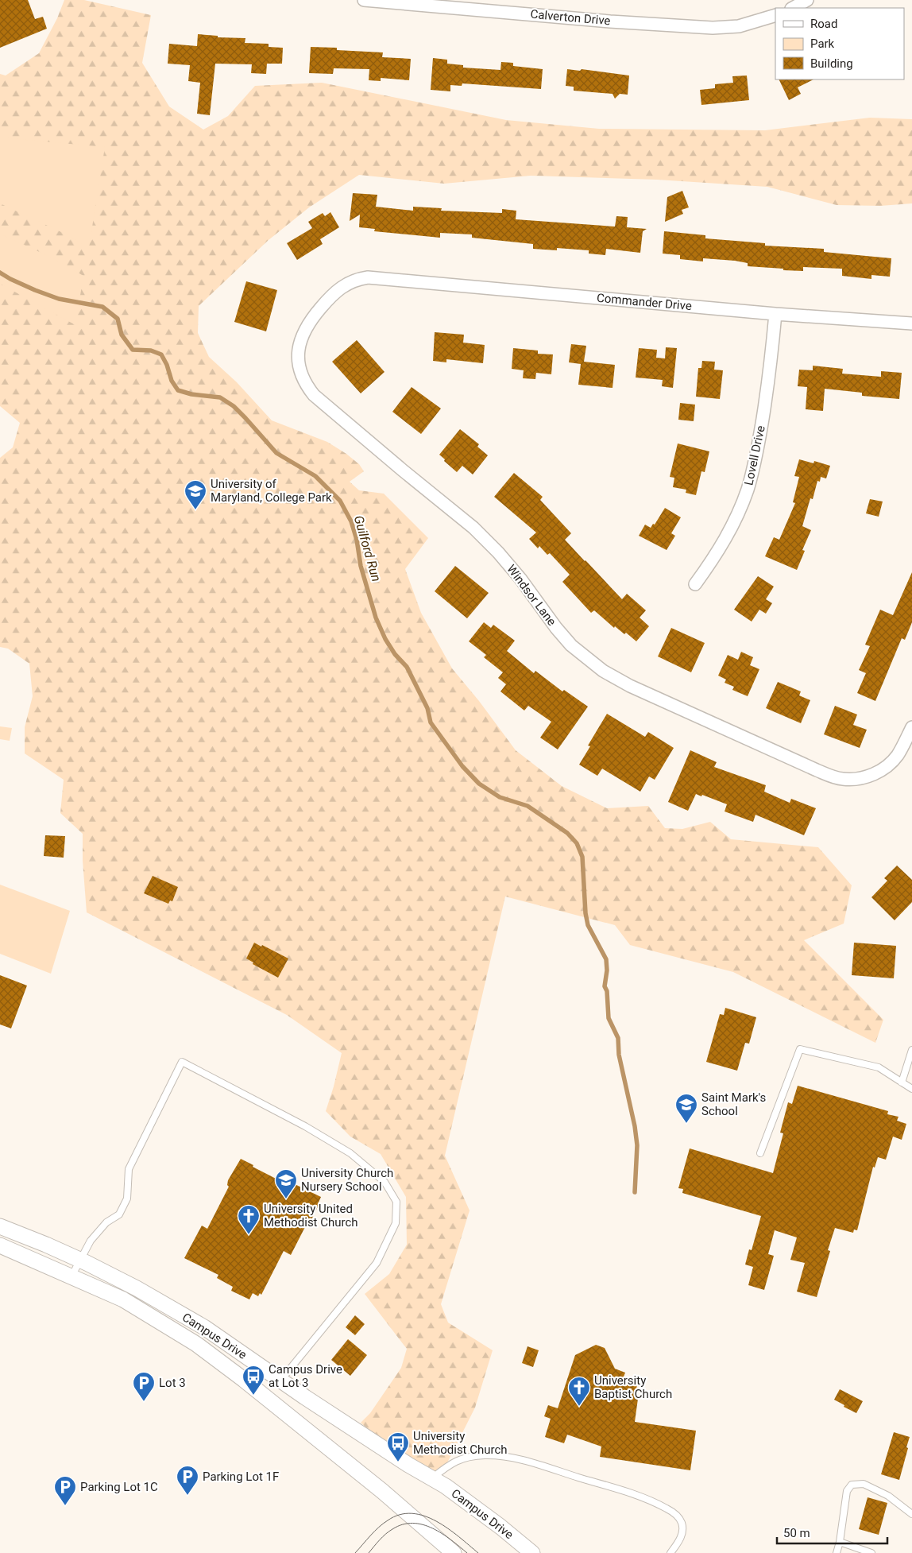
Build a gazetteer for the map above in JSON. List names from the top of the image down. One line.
{"streets":{"street":["Calverton Drive","Commander Drive","Lovell Drive","Windsor Lane","Campus Drive"]},"crossings":[["Commander Drive","Lovell Drive"],["Commander Drive","Windsor Lane"]],"water":["Guilford Run"],"places":{"school or university":["University of Maryland, College Park","Saint Mark's School","University Church Nursery School"],"church":["University United Methodist Church","University Baptist Church"],"bus stop":["Campus Drive at Lot 3","University Methodist Church"],"parking":["Lot 3","Parking Lot 1F","Parking Lot 1C"]},"legend":["Road","Park","Building"],"scale_bar":"50 m"}
